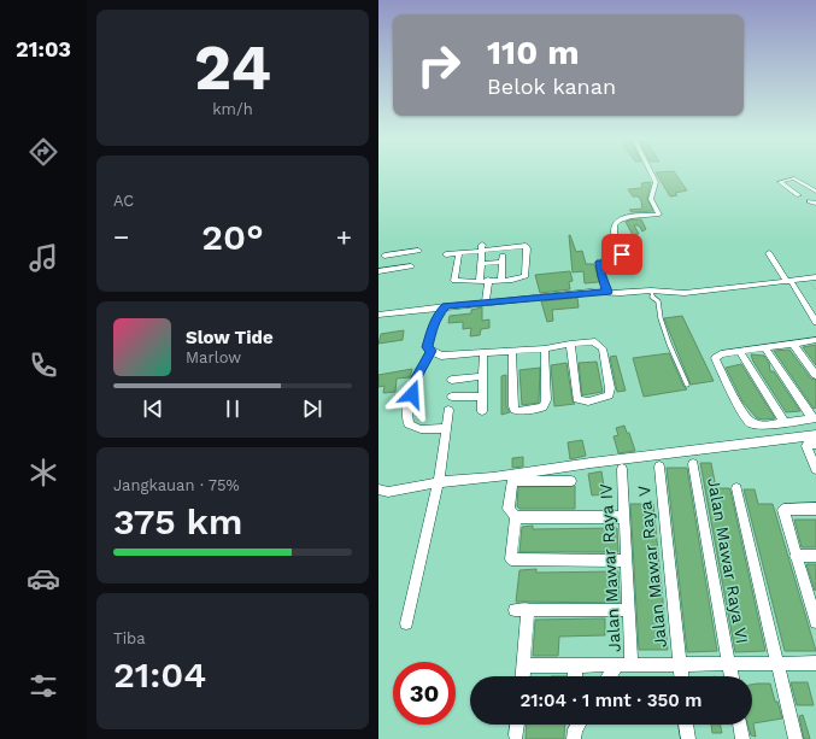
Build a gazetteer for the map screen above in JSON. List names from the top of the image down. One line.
{"streets":{"street":["Jalan Mawar Raya VI","Jalan Mawar Raya V","Jalan Mawar Raya IV"]},"page":{"tabs":"21:03","tile":[["24","km/h"],"AC",["Jangkauan · 75%","375 km"],["Tiba","21:04"]],"turn":["110 m","Belok kanan"],"heat":["−","20°","+"],"song":["Slow Tide","Marlow"],"limit":"30","trip":"21:04 · 1 mnt · 350 m"}}
